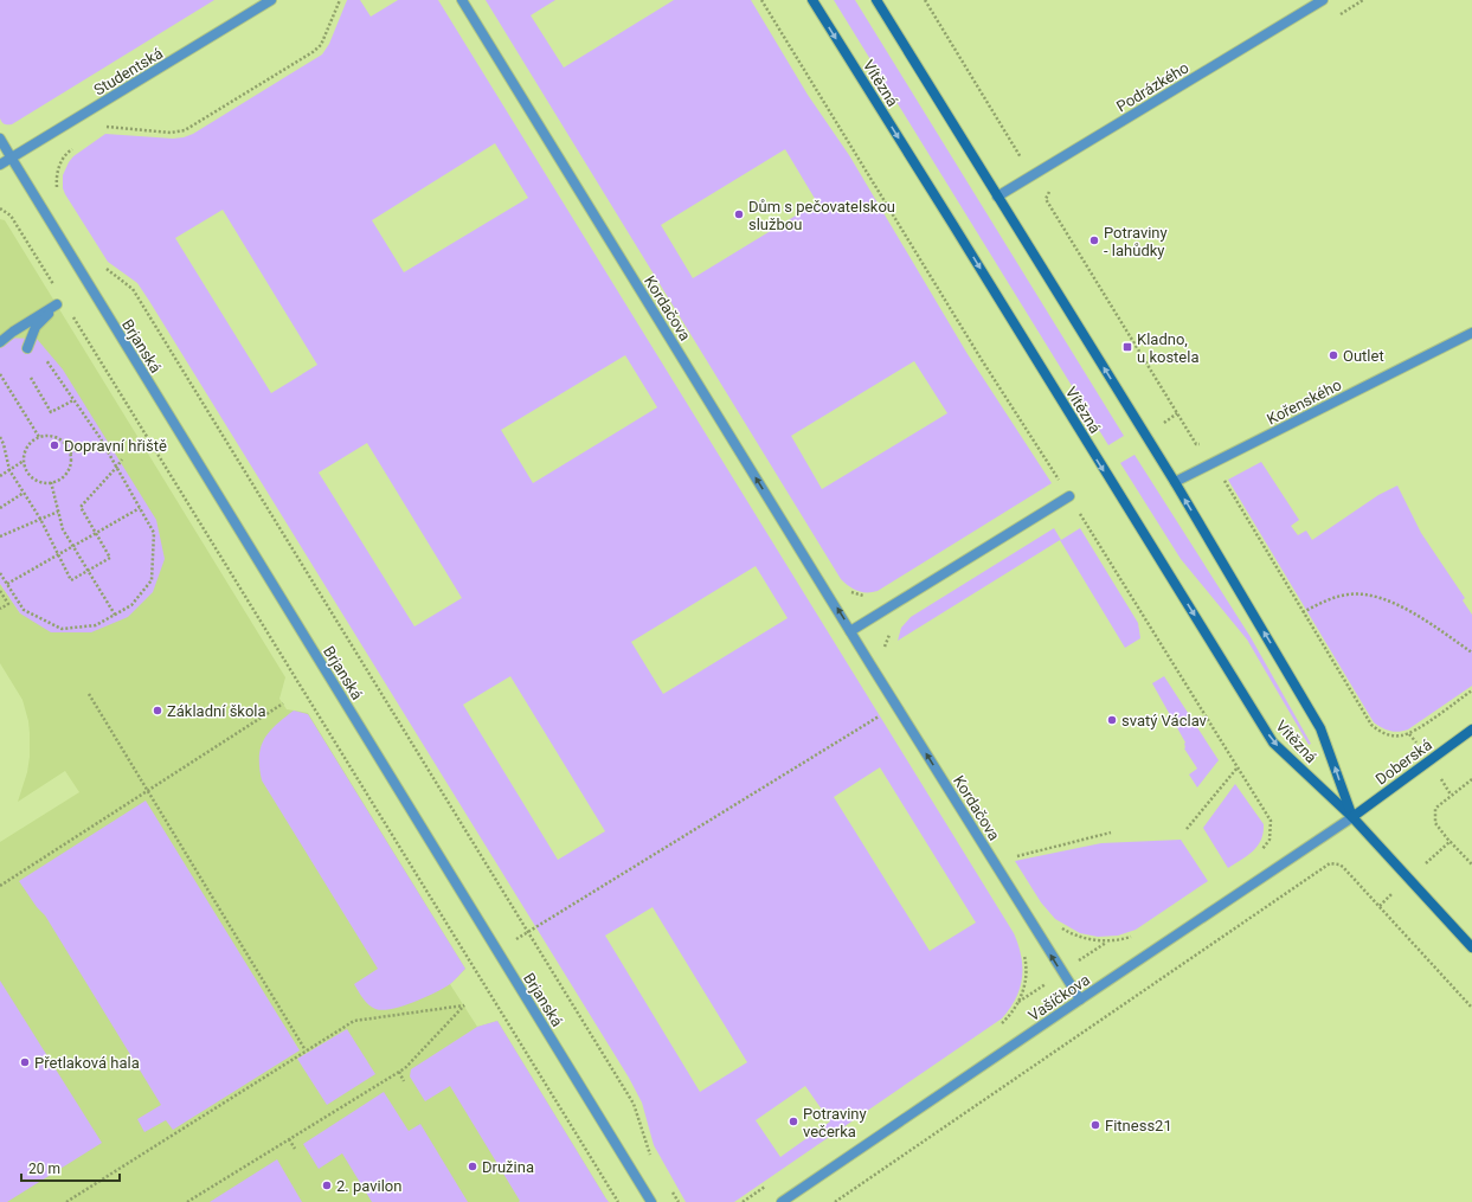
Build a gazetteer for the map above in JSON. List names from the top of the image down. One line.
{"streets":{"main road":["Vítězná","Doberská"],"street":["Studentská","Podrázkého","Kordačova","Brjanská","Kořenského","Vašíčkova"]},"crossings":[["Studentská","Brjanská"],["Vítězná","Podrázkého"],["Vítězná","Kořenského"],["Vítězná","Doberská"],["Vítězná","Vašíčkova"],["Kordačova","Vašíčkova"],["Doberská","Vašíčkova"]],"one_way":["Kordačova"],"places":{"other":["Dům s pečovatelskou službou","Potraviny - lahůdky","Outlet","Dopravní hřiště","Základní škola","svatý Václav","Přetlaková hala","Potraviny večerka","Fitness21","Družina","2. pavilon"],"transit":["Kladno, u kostela"]},"scale_bar":"20 m"}
